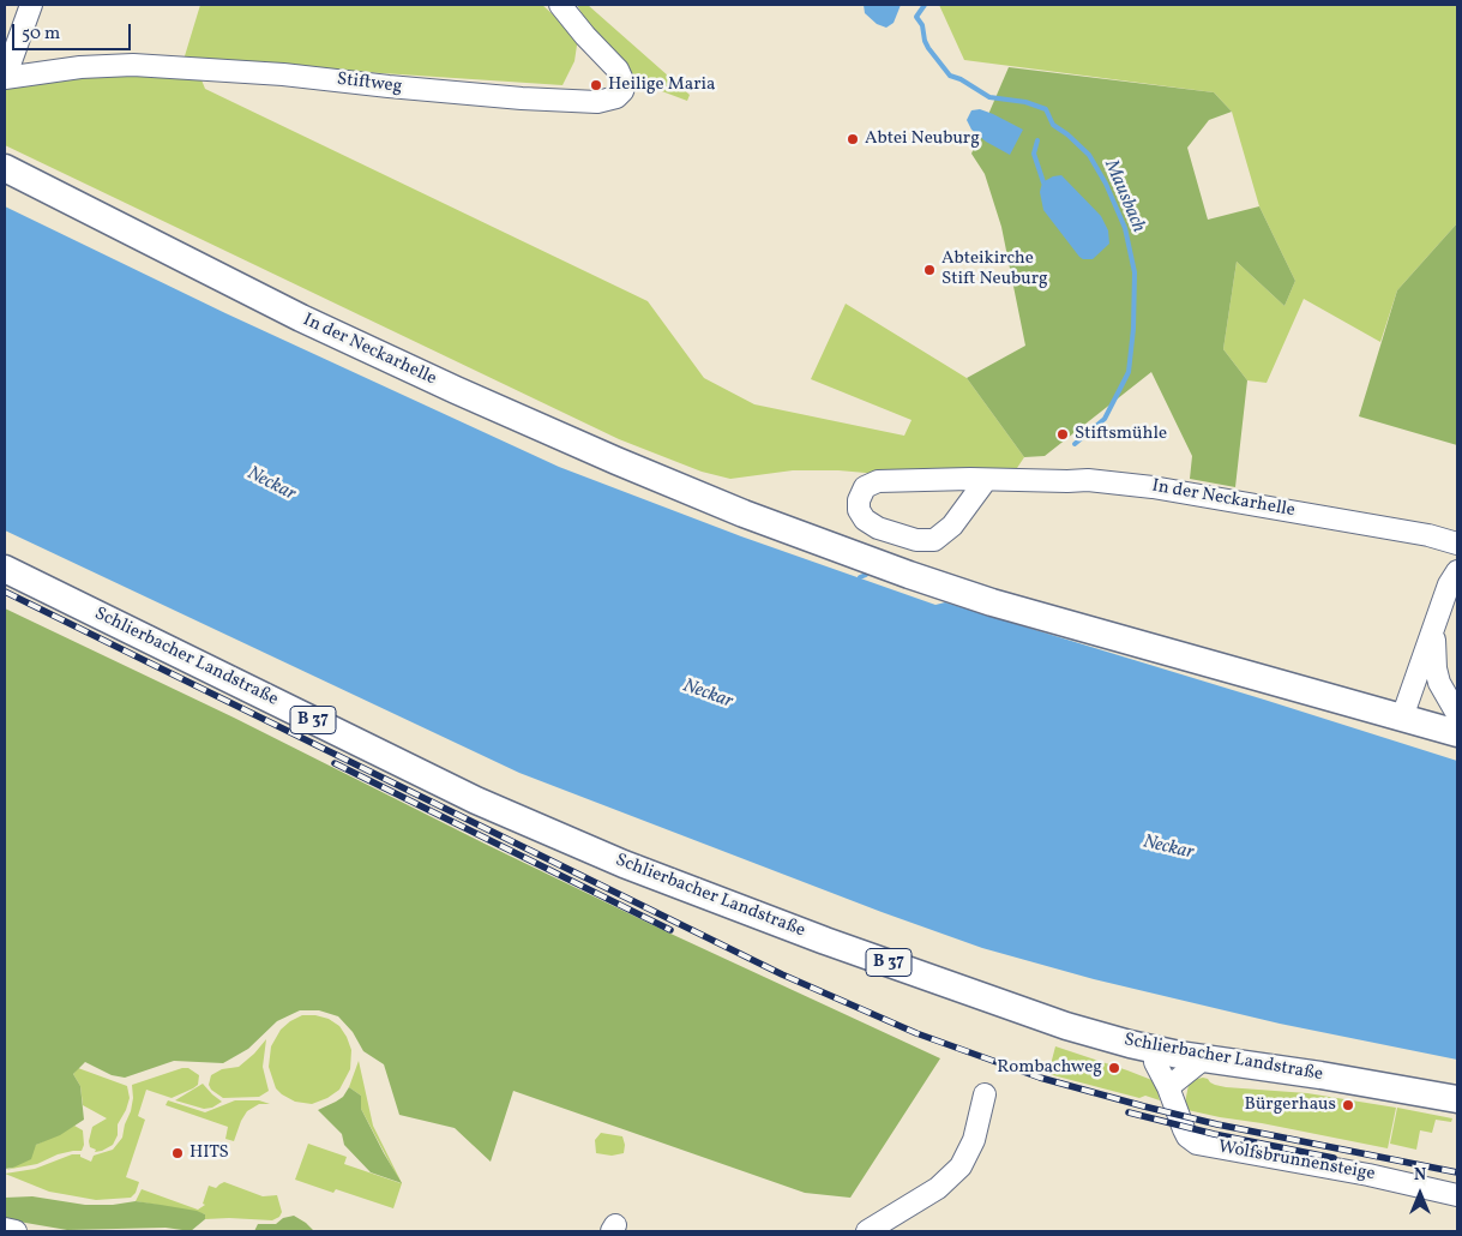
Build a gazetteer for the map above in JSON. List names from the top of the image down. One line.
{"streets":{"main road":["In der Neckarhelle","Schlierbacher Landstraße","B 37"],"street":["Stiftweg","Wolfsbrunnensteige"]},"crossings":[["Schlierbacher Landstraße","Wolfsbrunnensteige"]],"water":["Mausbach","Neckar"],"places":["Heilige Maria","Abtei Neuburg","Abteikirche Stift Neuburg","Stiftsmühle","Rombachweg","Bürgerhaus","HITS"],"scale_bar":"50 m","north":"top"}
